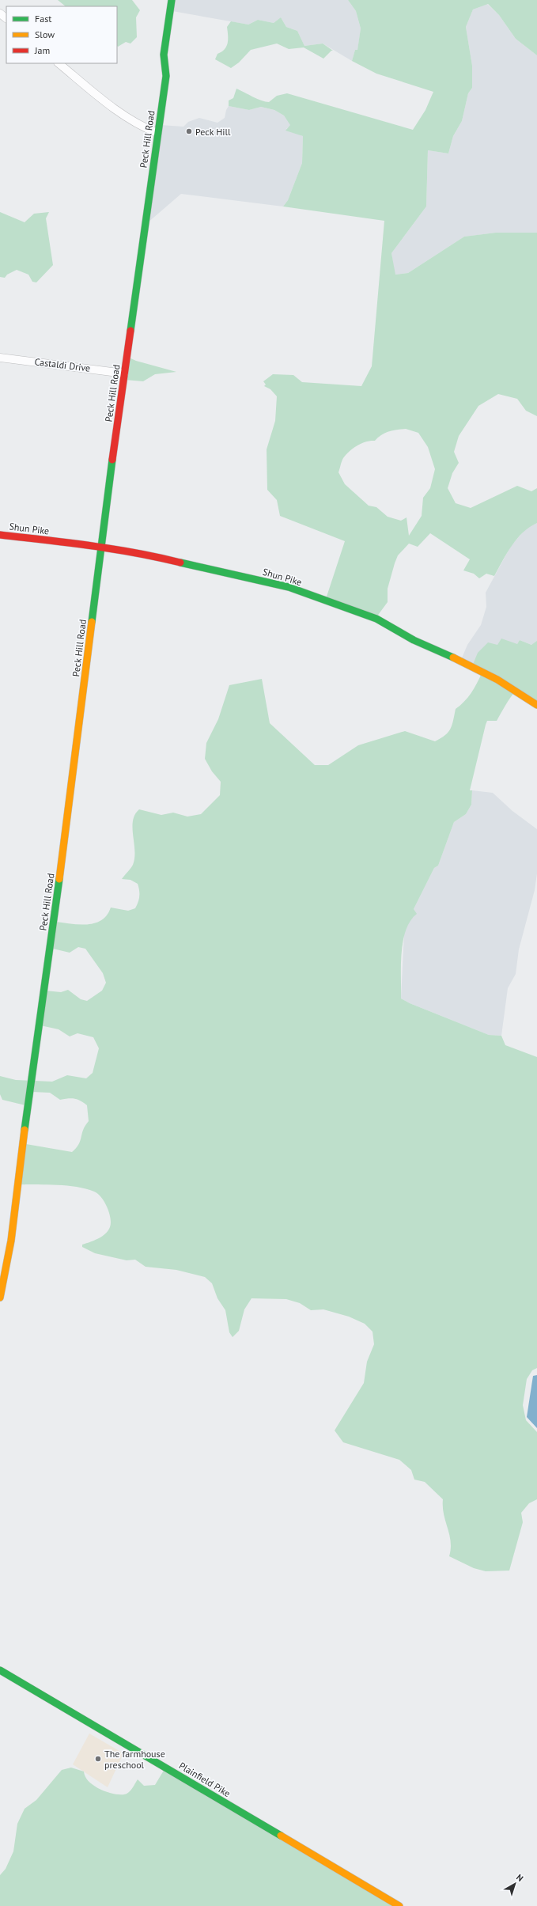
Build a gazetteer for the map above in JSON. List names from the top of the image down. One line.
{"streets":{"street":["Peck Hill Road","Castaldi Drive","Shun Pike","Plainfield Pike"]},"crossings":[["Peck Hill Road","Castaldi Drive"],["Peck Hill Road","Shun Pike"]],"places":["Peck Hill","The farmhouse preschool"],"legend":["Fast","Slow","Jam"],"north":"top right"}
